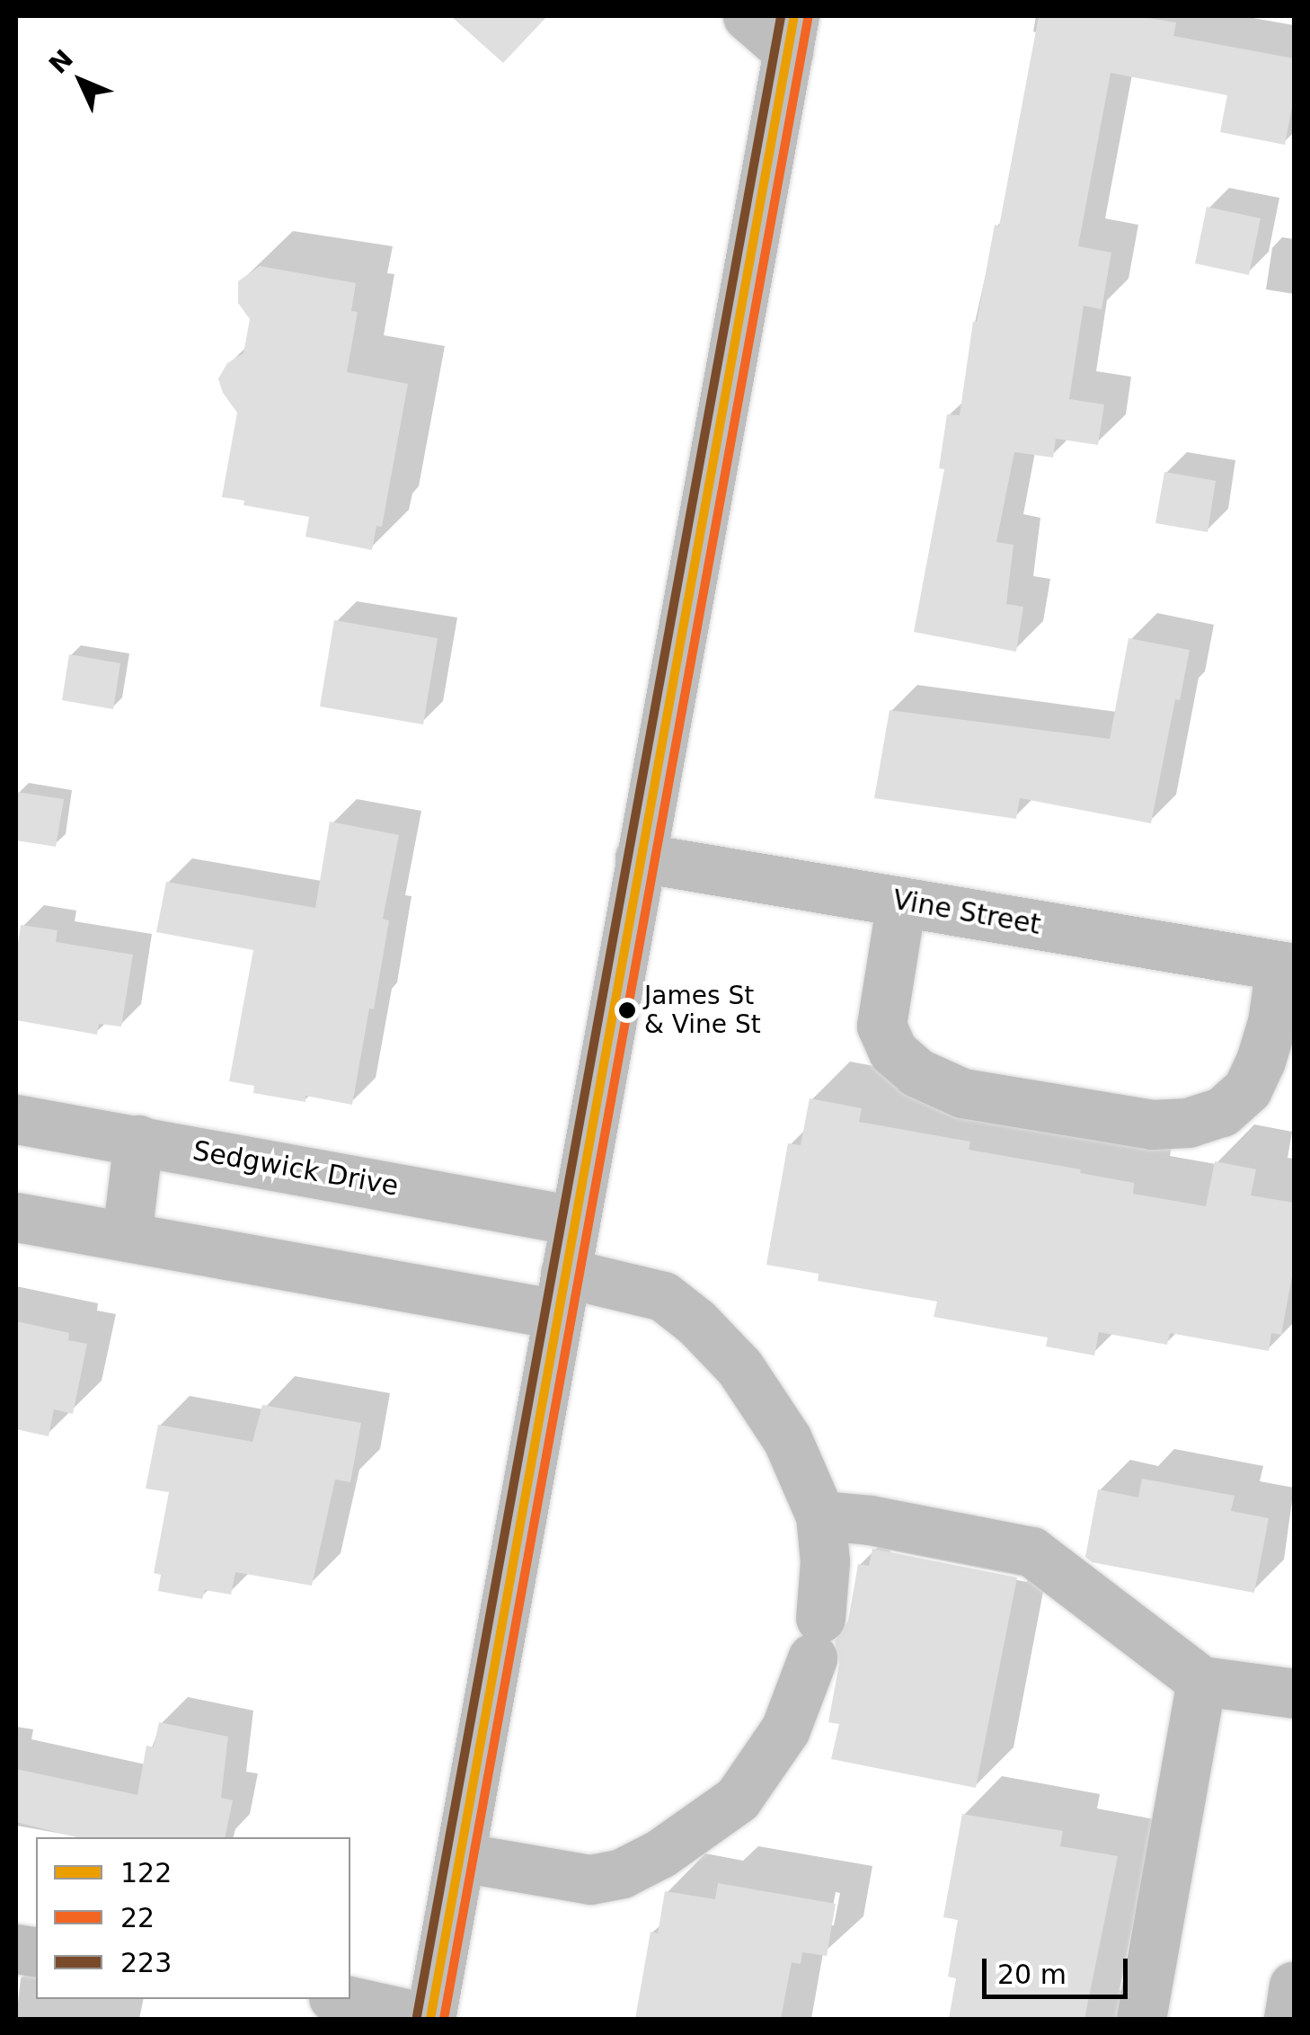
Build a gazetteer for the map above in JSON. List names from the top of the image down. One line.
{"streets":{"street":["Vine Street","Sedgwick Drive"]},"places":["James St & Vine St"],"lines":["transit line 122","transit line 223","transit line 22"],"legend":["122","22","223"],"scale_bar":"20 m","north":"top left"}
